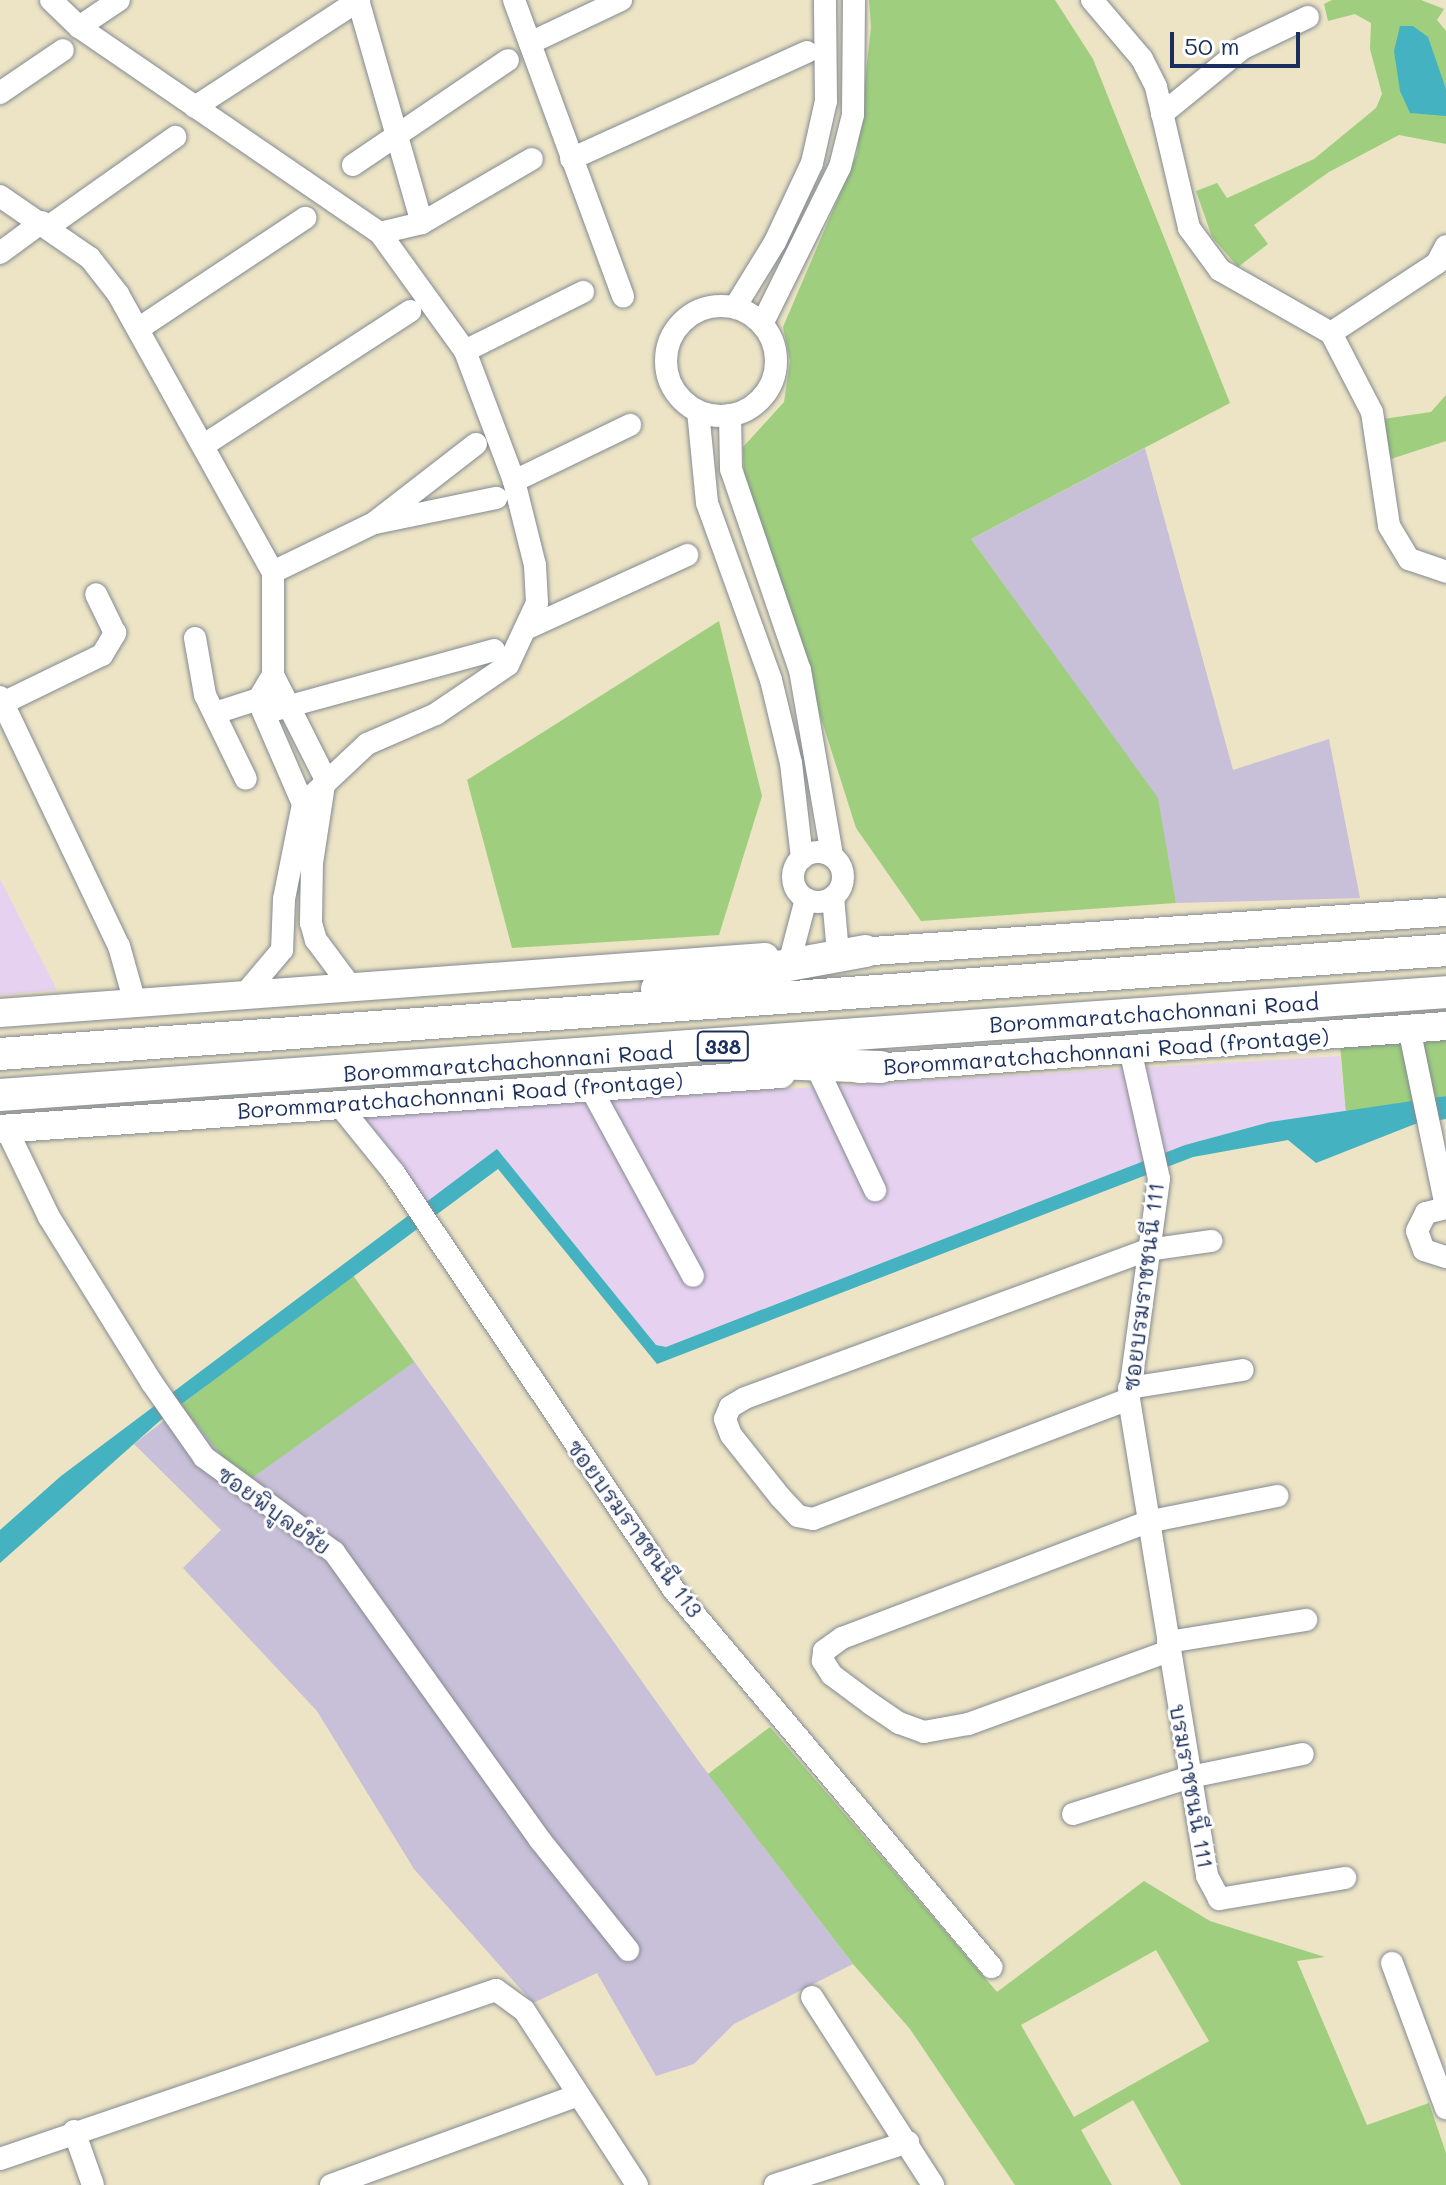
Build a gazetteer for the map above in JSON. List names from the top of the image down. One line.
{"streets":{"highway":["Borommaratchachonnani Road","338"],"main road":["Borommaratchachonnani Road (frontage)"],"street":["ซอยบรมราชชนนี 111","ซอยพิบูลย์ชัย","ซอยบรมราชชนนี 113","บรมราชชนนี 111"]},"crossings":[["Borommaratchachonnani Road (frontage)","ซอยบรมราชชนนี 111"],["Borommaratchachonnani Road (frontage)","ซอยพิบูลย์ชัย"],["Borommaratchachonnani Road (frontage)","ซอยบรมราชชนนี 113"],["ซอยบรมราชชนนี 111","บรมราชชนนี 111"]],"scale_bar":"50 m"}
